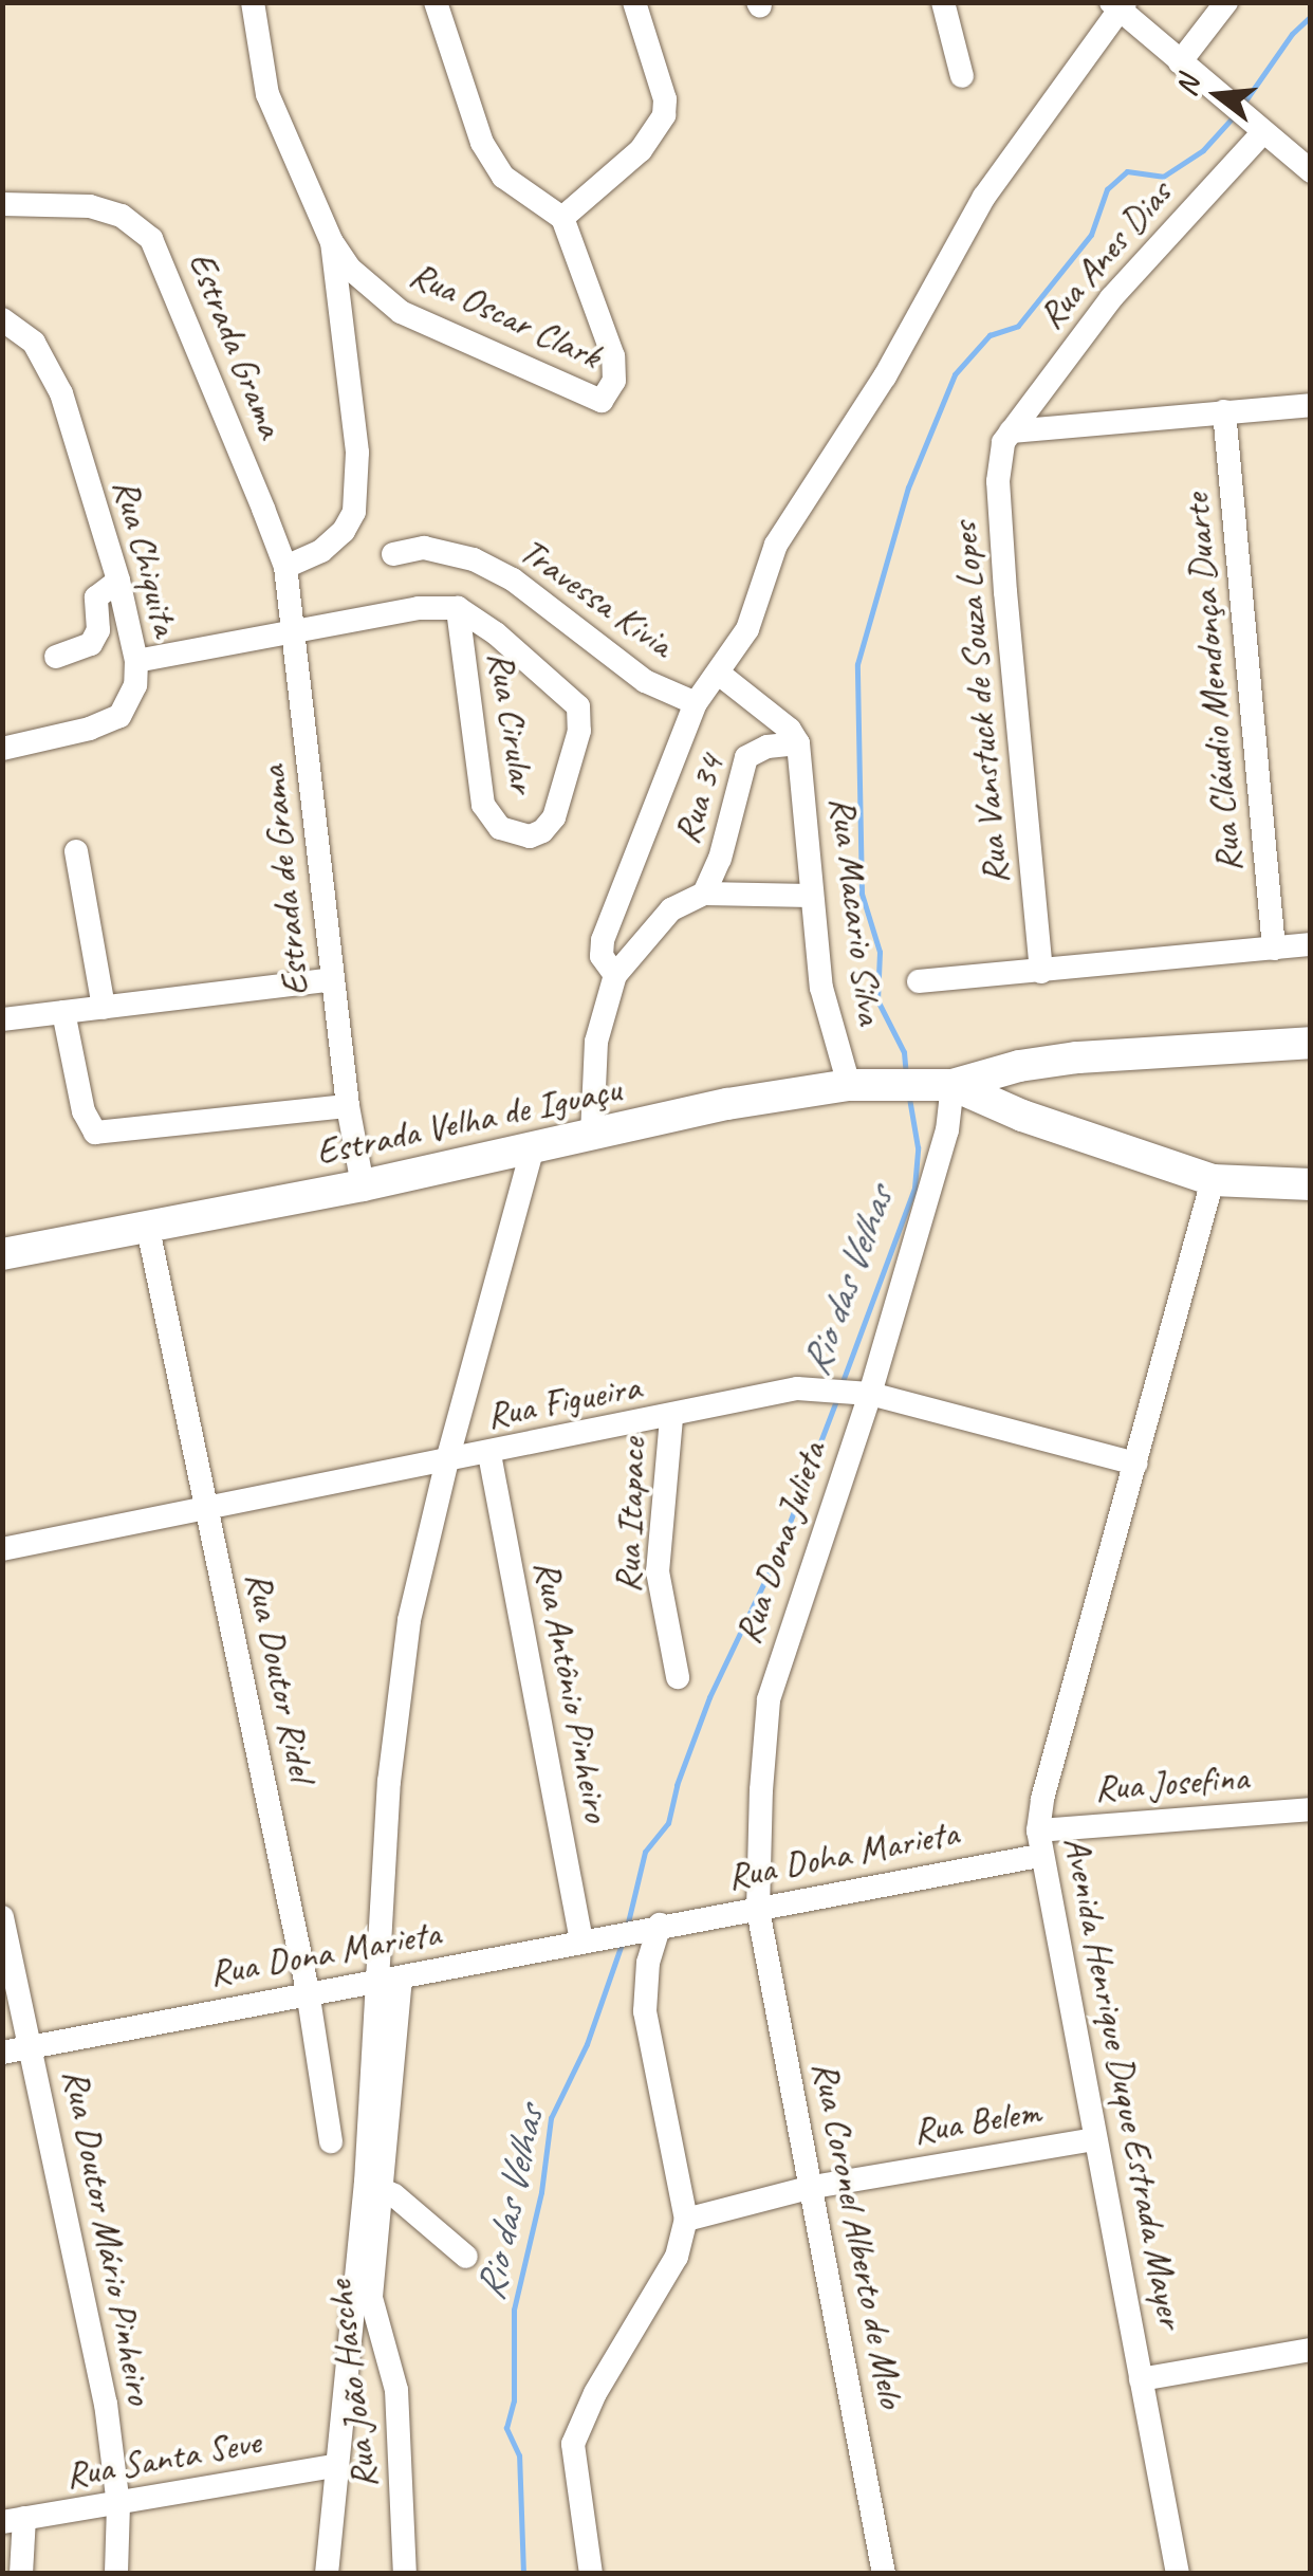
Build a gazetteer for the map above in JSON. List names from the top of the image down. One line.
{"streets":{"main road":["Estrada Velha de Iguaçu"],"street":["Rua Anes Dias","Rua Oscar Clark","Estrada Grama","Rua Chiquita","Travessa Kivia","Rua Cláudio Mendonça Duarte","Rua Vanstuck de Souza Lopes","Rua Cirular","Rua 34","Estrada de Grama","Rua Macario Silva","Rua Figueira","Rua Itapace","Rua Dona Julieta","Rua Doutor Ridel","Rua Antônio Pinheiro","Rua Josefina","Rua Doha Marieta","Rua Dona Marieta","Avenida Henrique Duque Estrada Mayer","Rua Belem","Rua Coronel Alberto de Melo","Rua Doutor Mário Pinheiro","Rua João Hasche","Rua Santa Seve"]},"crossings":[["Rua Anes Dias","Rua Vanstuck de Souza Lopes"],["Estrada Grama","Estrada de Grama"],["Rua Chiquita","Rua Cirular"],["Rua Cirular","Estrada de Grama"],["Rua 34","Rua Macario Silva"],["Estrada de Grama","Estrada Velha de Iguaçu"],["Rua Macario Silva","Estrada Velha de Iguaçu"],["Estrada Velha de Iguaçu","Rua Dona Julieta"],["Estrada Velha de Iguaçu","Rua Doutor Ridel"],["Estrada Velha de Iguaçu","Avenida Henrique Duque Estrada Mayer"],["Rua Figueira","Rua Itapace"],["Rua Figueira","Rua Dona Julieta"],["Rua Figueira","Rua Doutor Ridel"],["Rua Figueira","Rua Antônio Pinheiro"],["Rua Figueira","Avenida Henrique Duque Estrada Mayer"],["Rua Dona Julieta","Rua Doha Marieta"],["Rua Dona Julieta","Rua Coronel Alberto de Melo"],["Rua Doutor Ridel","Rua Dona Marieta"],["Rua Antônio Pinheiro","Rua Dona Marieta"],["Rua Josefina","Avenida Henrique Duque Estrada Mayer"],["Rua Doha Marieta","Rua Dona Marieta"],["Rua Doha Marieta","Avenida Henrique Duque Estrada Mayer"],["Rua Doha Marieta","Rua Coronel Alberto de Melo"],["Rua Dona Marieta","Rua Doutor Mário Pinheiro"],["Avenida Henrique Duque Estrada Mayer","Rua Belem"],["Rua Belem","Rua Coronel Alberto de Melo"],["Rua Doutor Mário Pinheiro","Rua Santa Seve"]],"water":["Rio das Velhas"],"north":"left"}
